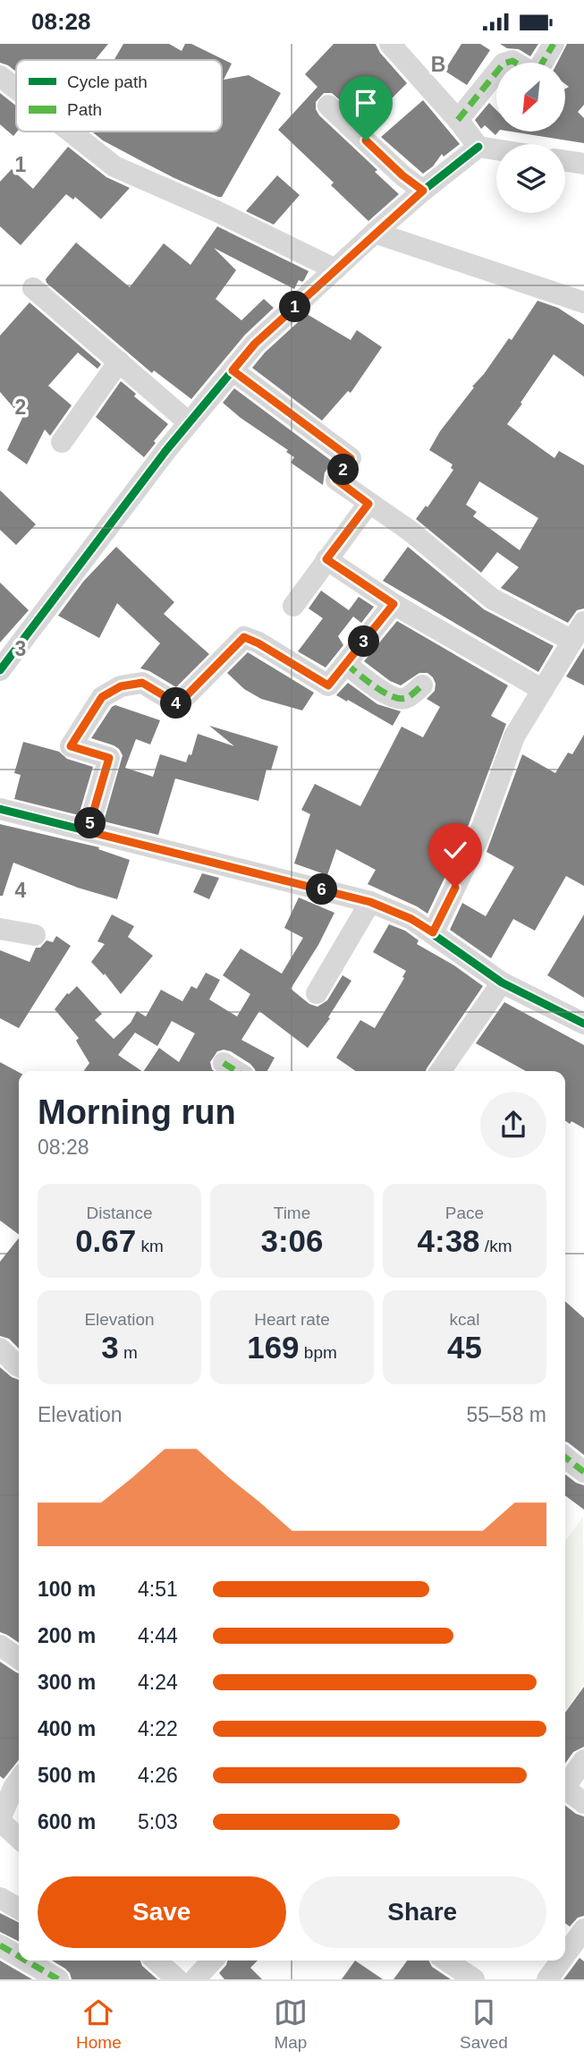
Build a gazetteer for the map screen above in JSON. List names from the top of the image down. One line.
{"legend":["Cycle path","Path"],"north":"bottom left","page":{"status":"08:28","pins":["1","2","3","4","5","6"],"heading":["Morning run","08:28"],"stats":[["Distance","0.67 km"],["Time","3:06"],["Pace","4:38 /km"],["Elevation","3 m"],["Heart rate","169 bpm"],["kcal","45"]],"chart":["Elevation","55–58 m"],"list":[{"name":"100 m","note":"4:51"},{"name":"200 m","note":"4:44"},{"name":"300 m","note":"4:24"},{"name":"400 m","note":"4:22"},{"name":"500 m","note":"4:26"},{"name":"600 m","note":"5:03"}],"buttons":["Save","Share"],"tabs":["Home","Map","Saved"]},"grid":{"columns":["B"],"rows":["1","2","3","4"]}}
